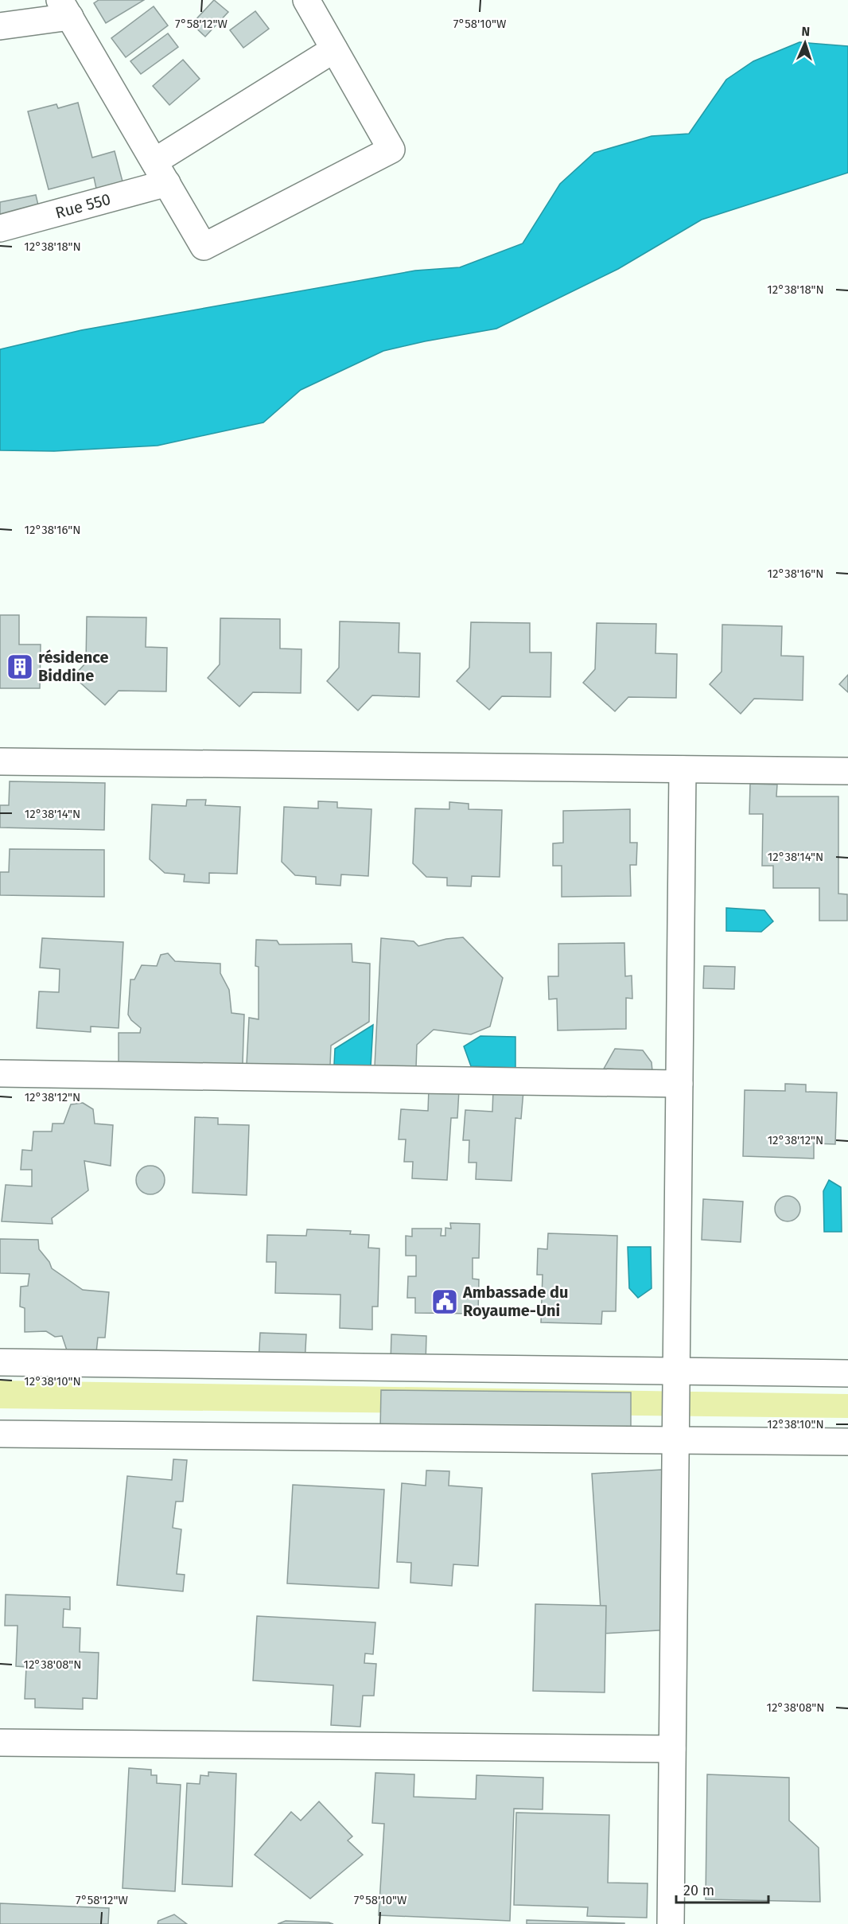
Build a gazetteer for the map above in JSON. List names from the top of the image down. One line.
{"streets":{"street":["Rue 550"]},"places":{"building":["résidence Biddine"],"public building":["Ambassade du Royaume-Uni"]},"scale_bar":"20 m","north":"top","coordinates":["7°58'12\"W","7°58'10\"W","12°38'18\"N","12°38'16\"N","12°38'14\"N","12°38'12\"N","12°38'10\"N","12°38'08\"N"]}
